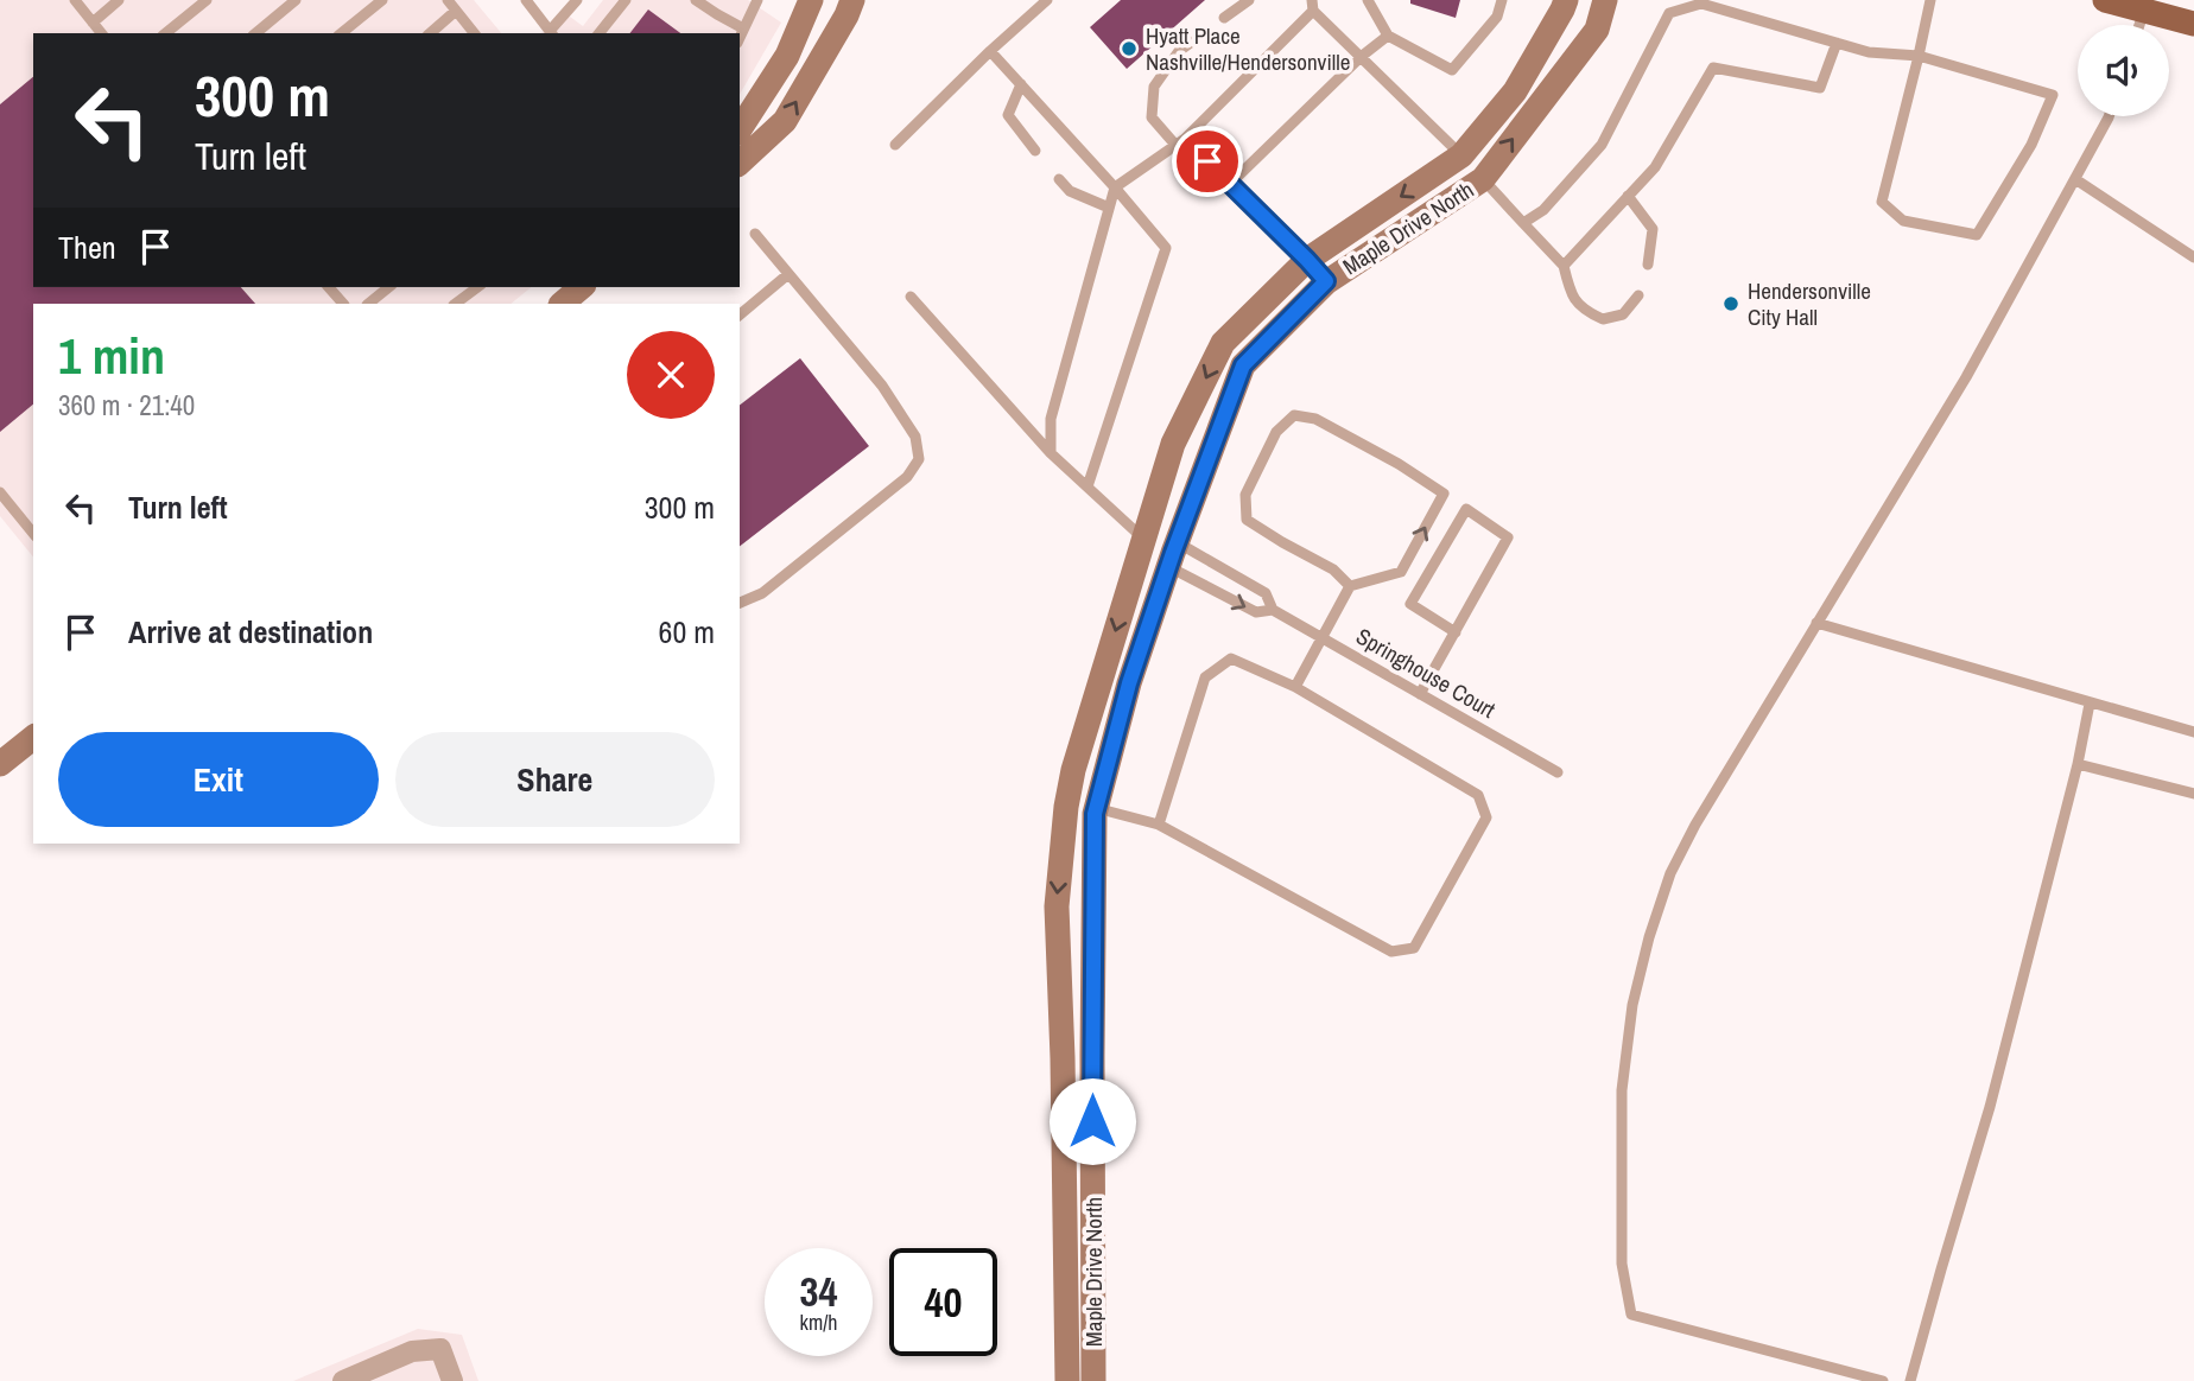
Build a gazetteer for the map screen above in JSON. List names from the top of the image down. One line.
{"streets":{"street":["Maple Drive North"],"lane":["Springhouse Court"]},"places":["Hyatt Place Nashville/Hendersonville","Hendersonville City Hall"],"page":{"turn":["300 m","Turn left"],"then":"Then","heading":["1 min","360 m · 21:40"],"list":[{"name":"Turn left","value":"300 m"},{"name":"Arrive at destination","value":"60 m"}],"buttons":["Exit","Share"],"speed":"34 km/h","limit":"40"}}
